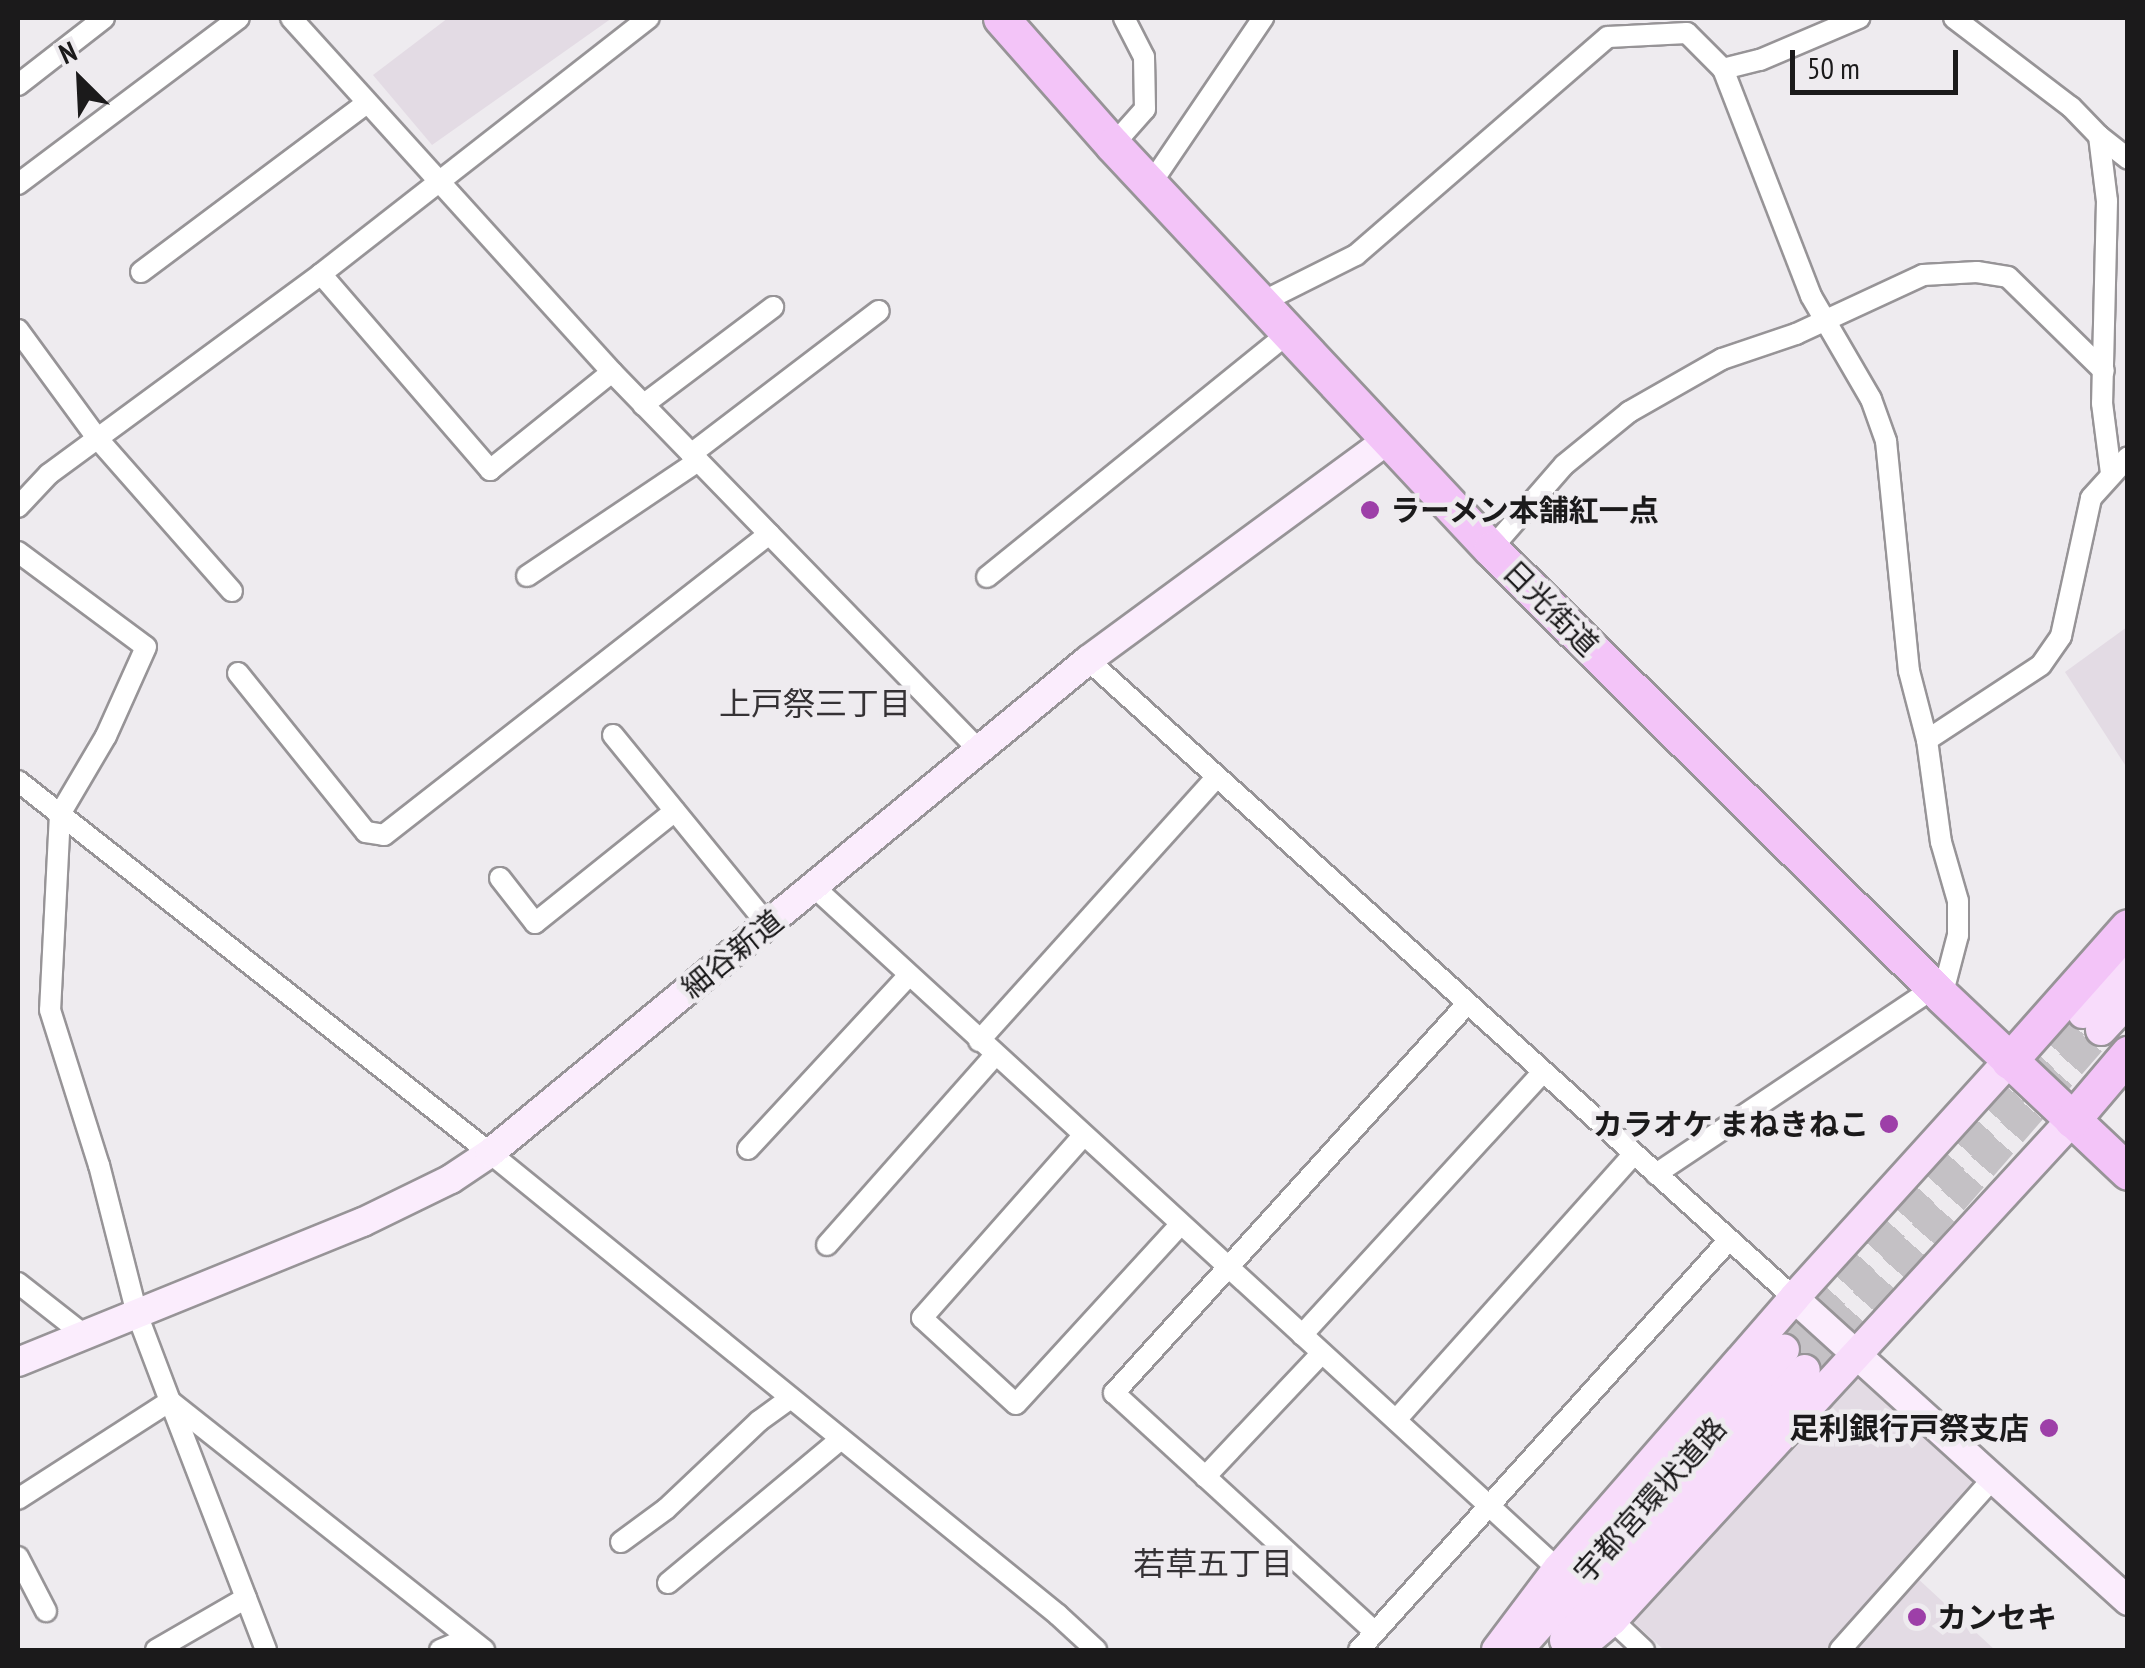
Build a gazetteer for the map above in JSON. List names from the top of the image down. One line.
{"streets":{"highway":["日光街道"],"main road":["宇都宮環状道路"],"street":["細谷新道"]},"crossings":[["日光街道","細谷新道"]],"districts":["上戸祭三丁目","若草五丁目"],"places":["ラーメン本舗紅一点","カラオケ まねきねこ","足利銀行戸祭支店","カンセキ"],"scale_bar":"50 m","north":"top left"}
